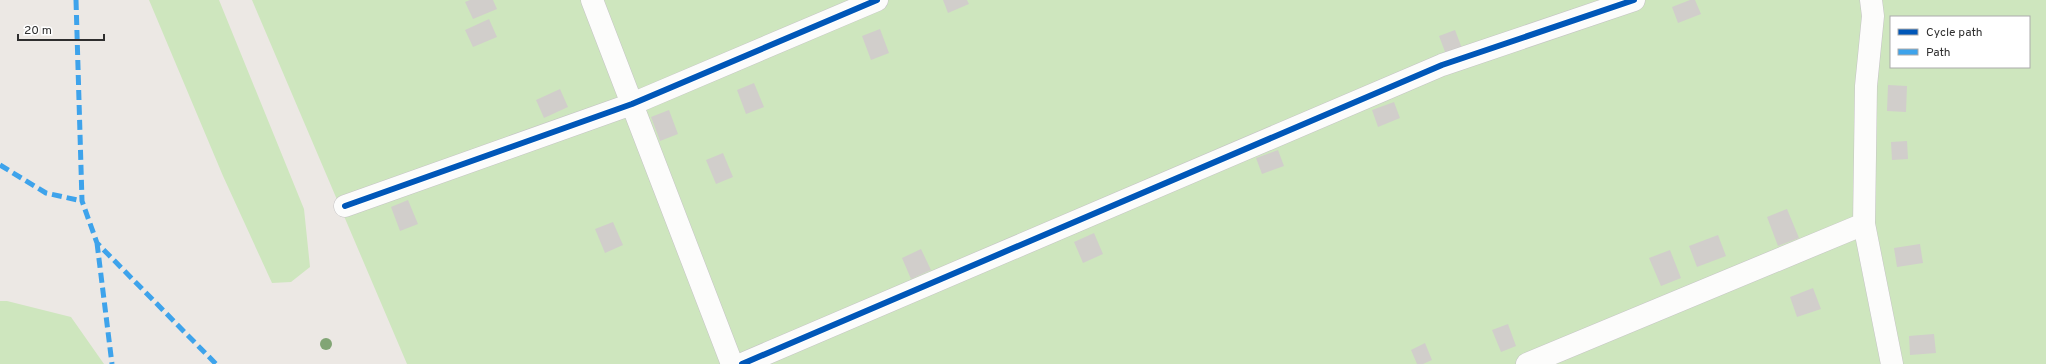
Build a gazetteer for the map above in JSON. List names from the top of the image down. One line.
{"legend":["Cycle path","Path"],"scale_bar":"20 m"}
